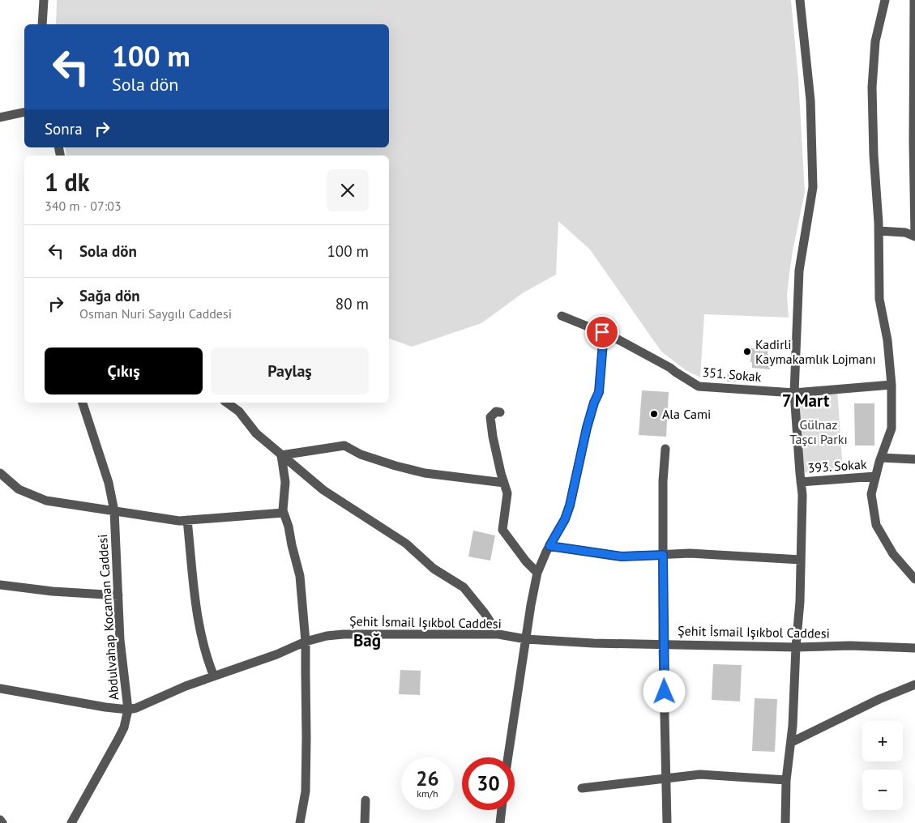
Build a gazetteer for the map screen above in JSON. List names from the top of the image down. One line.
{"streets":{"street":["351. Sokak","393. Sokak","Abdulvahap Kocaman Caddesi","Şehit İsmail Işıkbol Caddesi"]},"crossings":[["Abdulvahap Kocaman Caddesi","Şehit İsmail Işıkbol Caddesi"]],"districts":["7 Mart","Bağ"],"parks":["Gülnaz Taşcı Parkı"],"places":["Kadirli Kaymakamlık Lojmanı","Ala Cami"],"page":{"turn":["100 m","Sola dön"],"then":"Sonra","heading":["1 dk","340 m · 07:03"],"list":[{"name":"Sola dön","value":"100 m"},{"name":"Sağa dön","note":"Osman Nuri Saygılı Caddesi","value":"80 m"}],"buttons":["Çıkış","Paylaş"],"map_buttons":["+","−"],"speed":"26 km/h","limit":"30"}}
